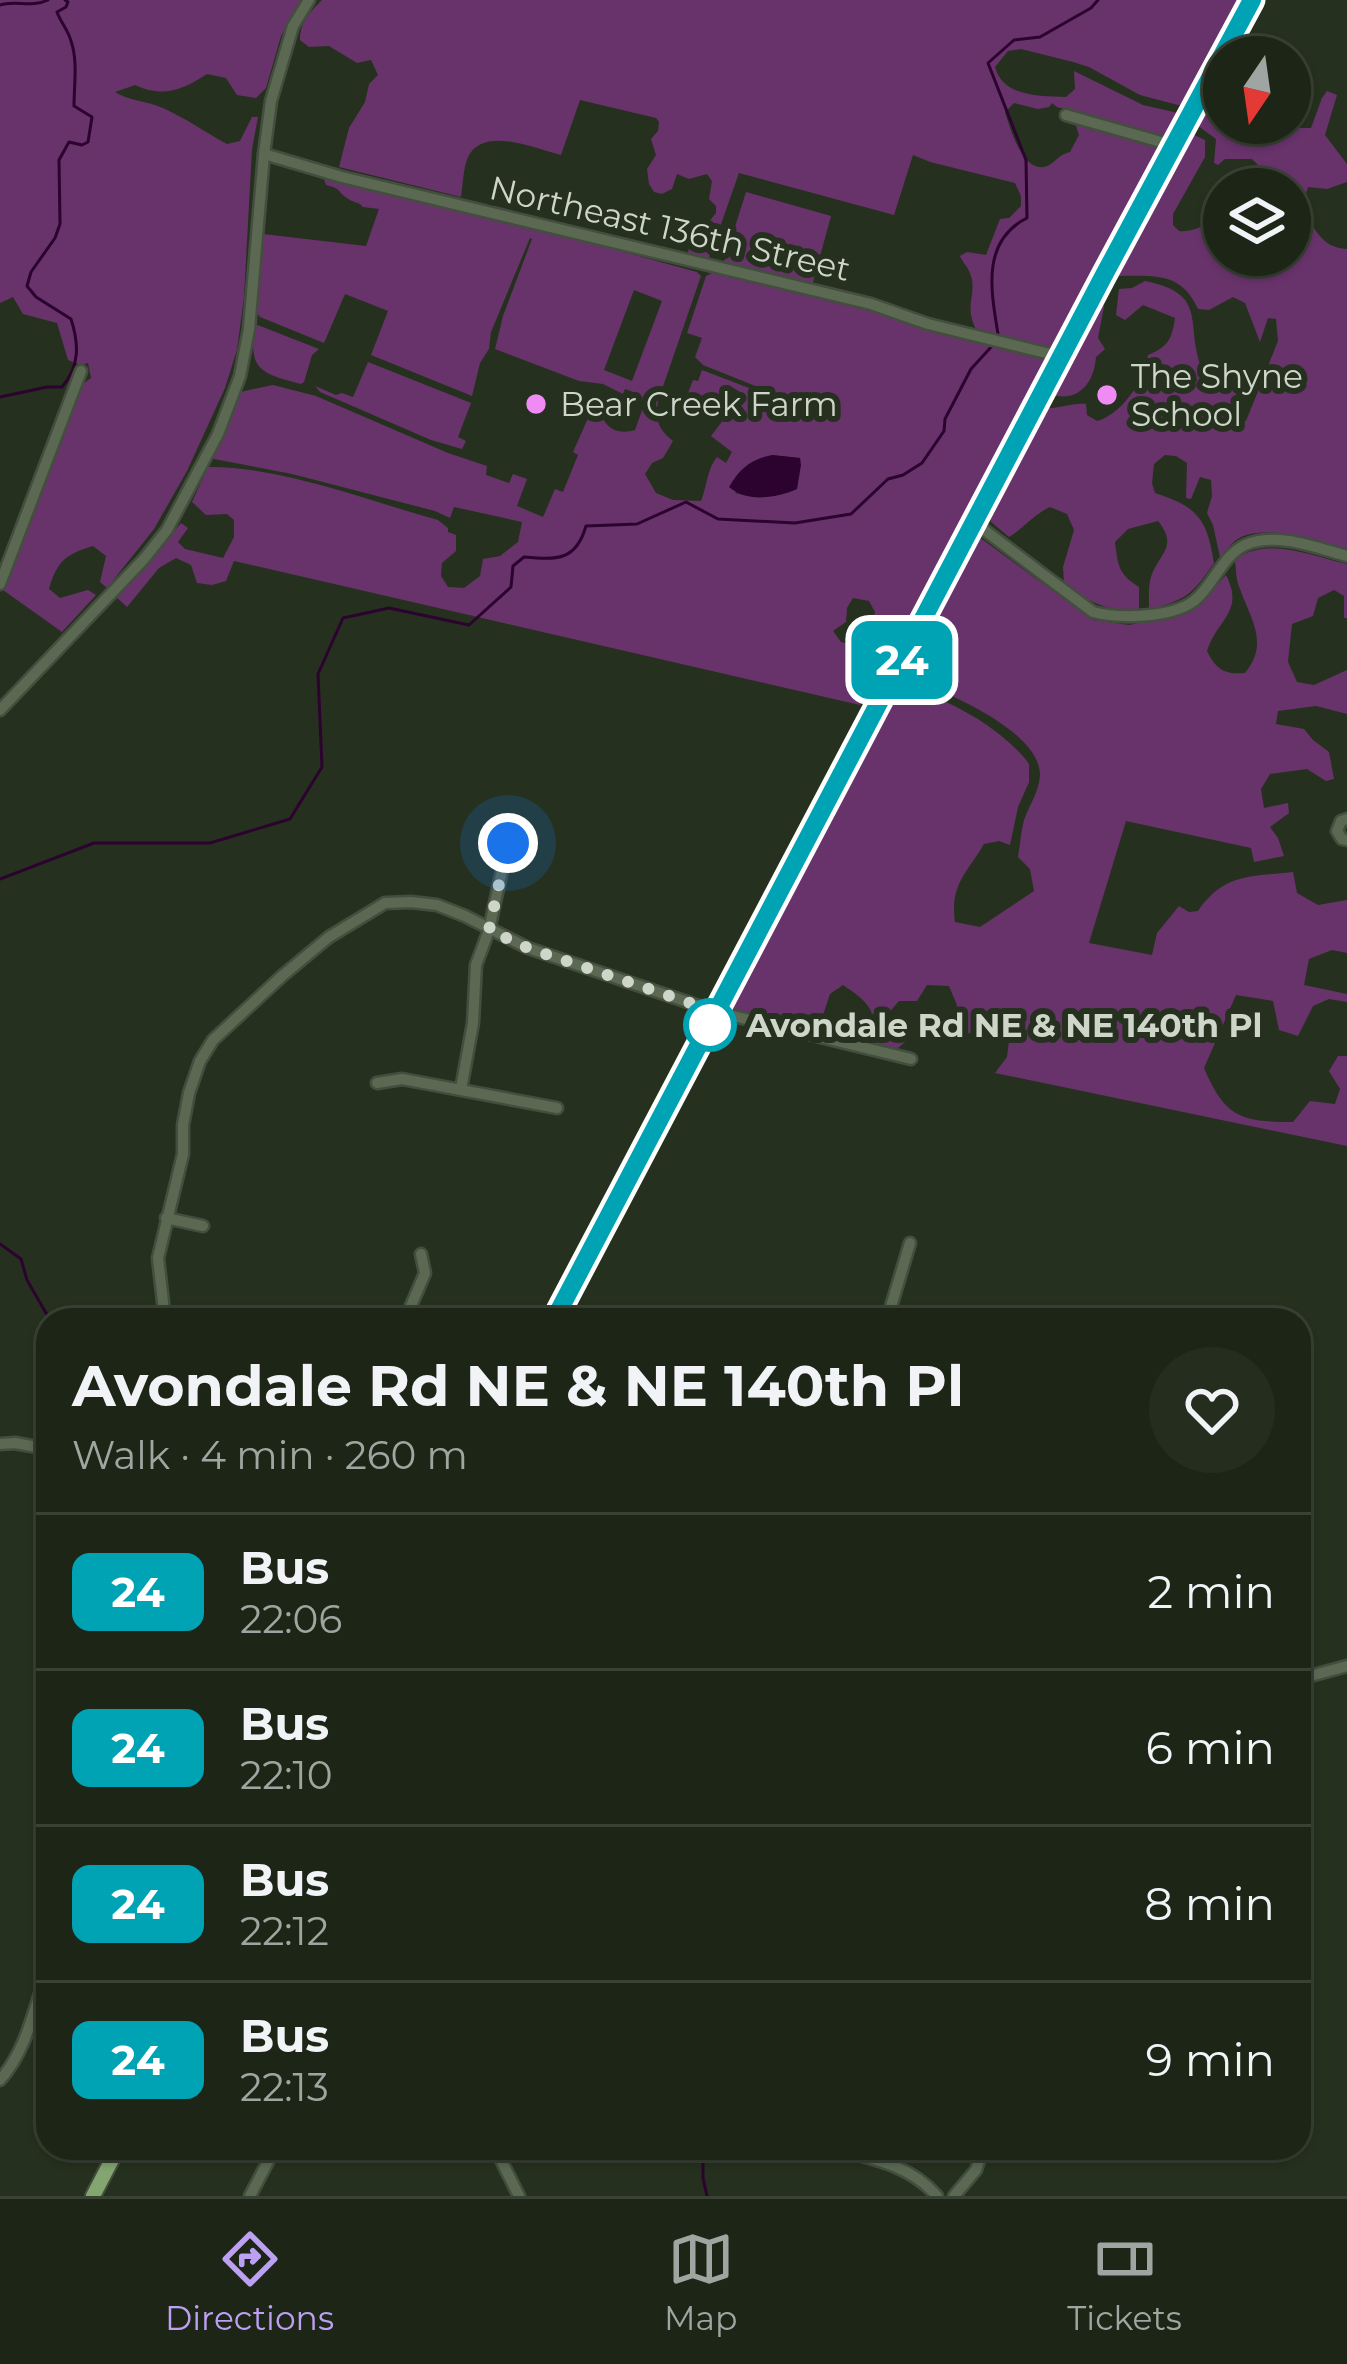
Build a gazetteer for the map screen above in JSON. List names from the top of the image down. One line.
{"streets":{"street":["Northeast 136th Street"]},"places":["The Shyne School","Bear Creek Farm","Avondale Rd NE & NE 140th Pl"],"lines":["bus line 24"],"north":"bottom","page":{"on_map":"24","heading":["Avondale Rd NE & NE 140th Pl","Walk · 4 min · 260 m"],"list":[{"mark":"24","name":"Bus","note":"22:06","value":"2 min"},{"mark":"24","name":"Bus","note":"22:10","value":"6 min"},{"mark":"24","name":"Bus","note":"22:12","value":"8 min"},{"mark":"24","name":"Bus","note":"22:13","value":"9 min"}],"tabs":["Directions","Map","Tickets"]}}
